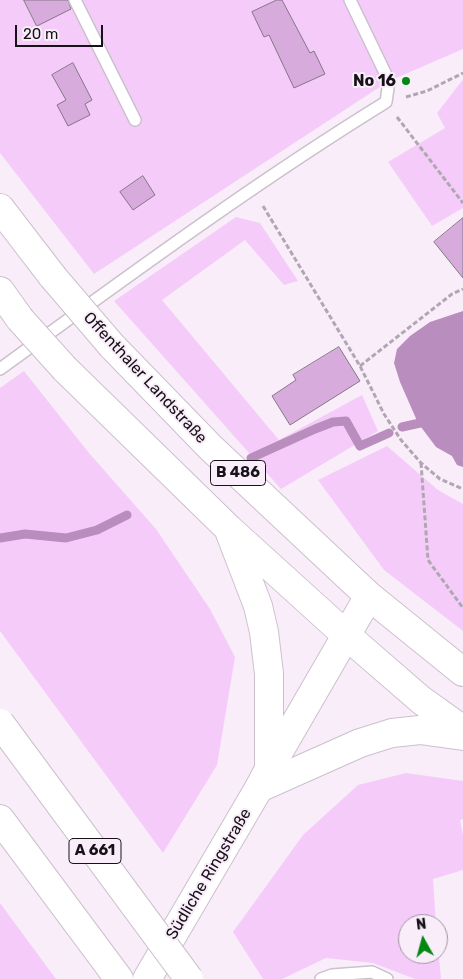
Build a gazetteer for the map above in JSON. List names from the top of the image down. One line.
{"streets":{"main road":["Offenthaler Landstraße","B 486","A 661","Südliche Ringstraße"]},"crossings":[["Offenthaler Landstraße","Südliche Ringstraße"],["B 486","Südliche Ringstraße"]],"places":["No 16"],"scale_bar":"20 m","north":"top"}
